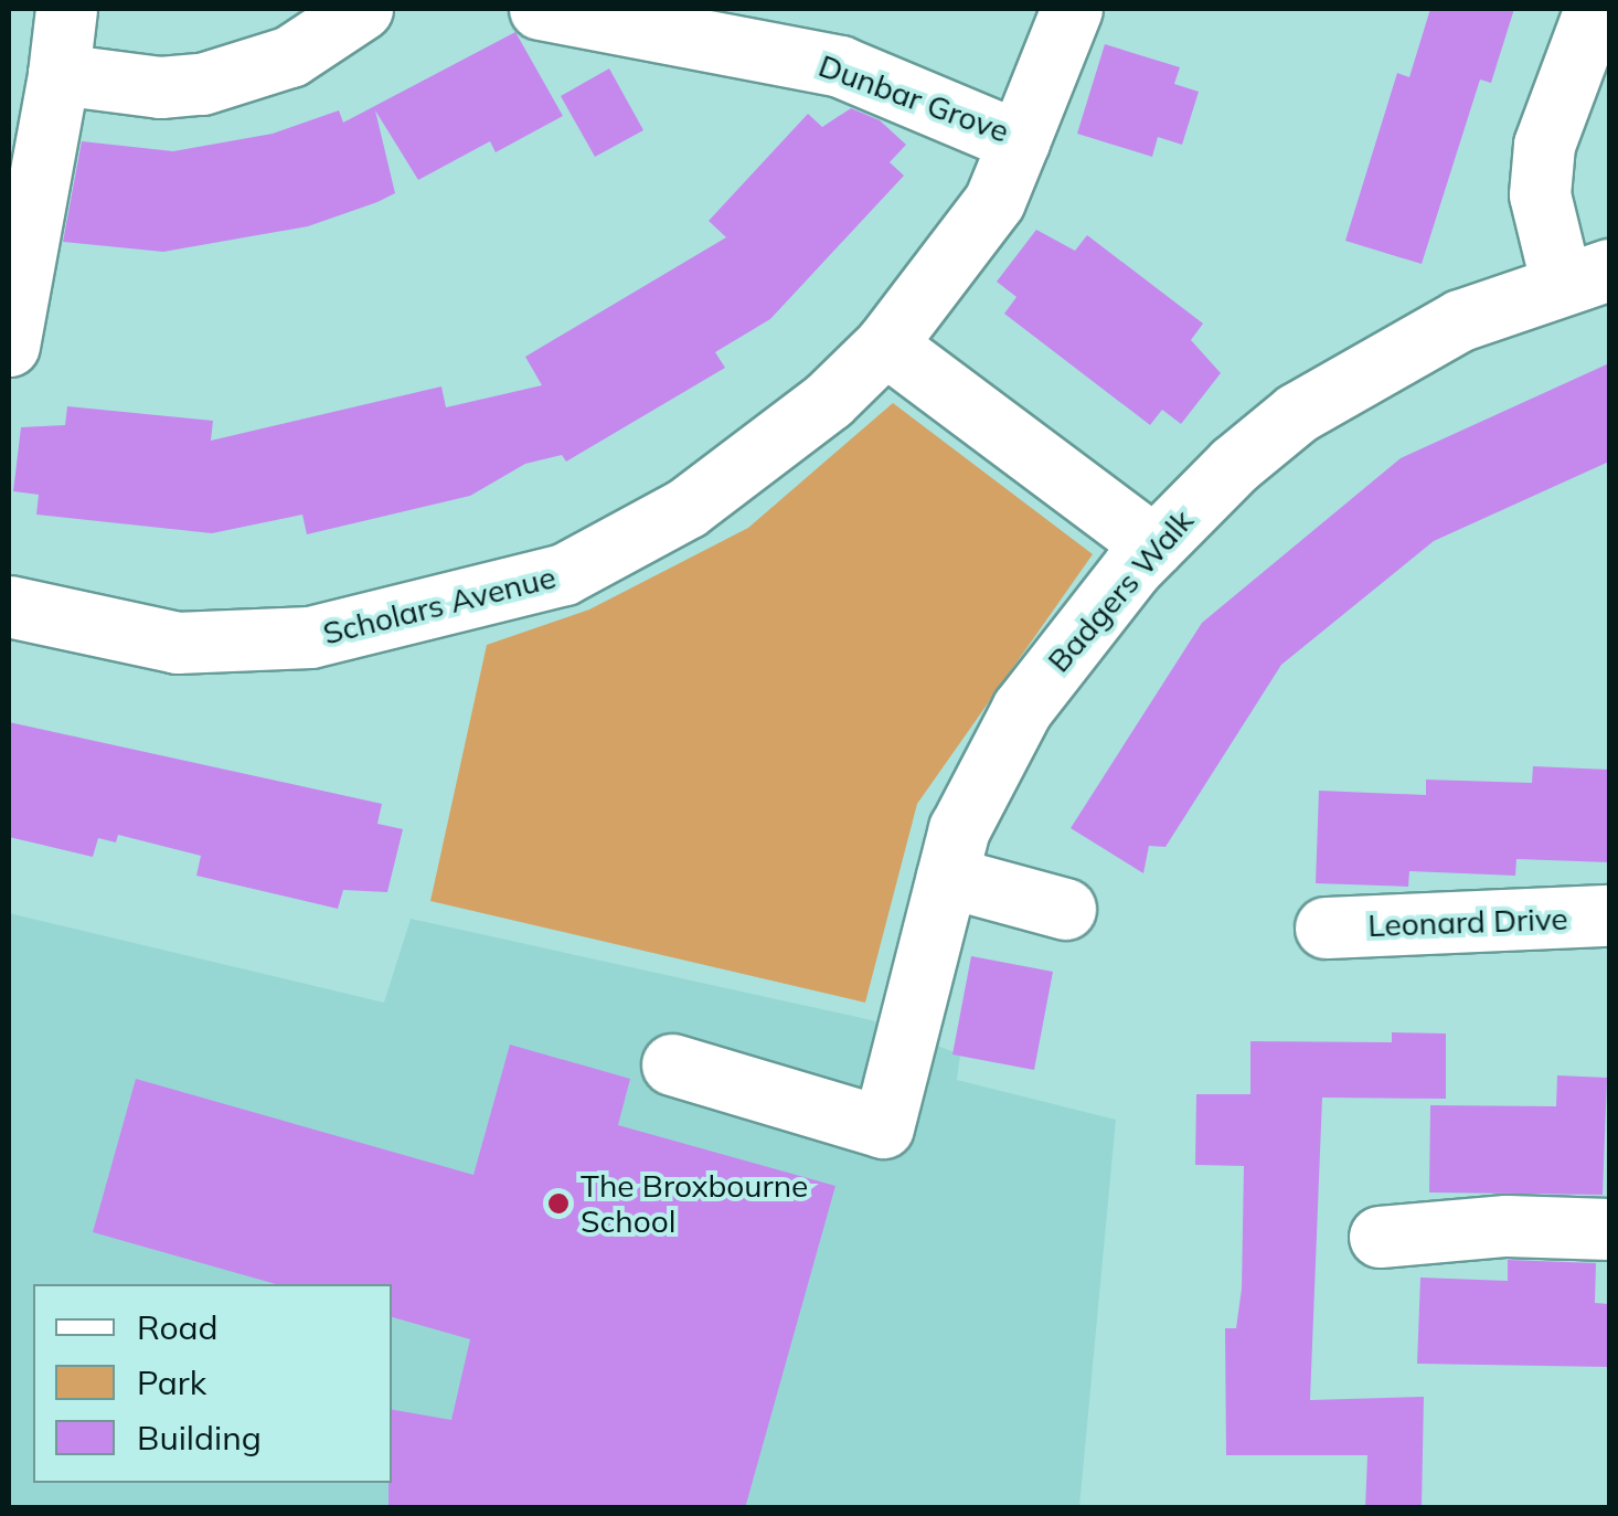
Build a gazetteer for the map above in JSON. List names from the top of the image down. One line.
{"streets":{"street":["Dunbar Grove","Badgers Walk","Scholars Avenue","Leonard Drive"]},"crossings":[["Dunbar Grove","Scholars Avenue"]],"places":["The Broxbourne School"],"legend":["Road","Park","Building"]}
